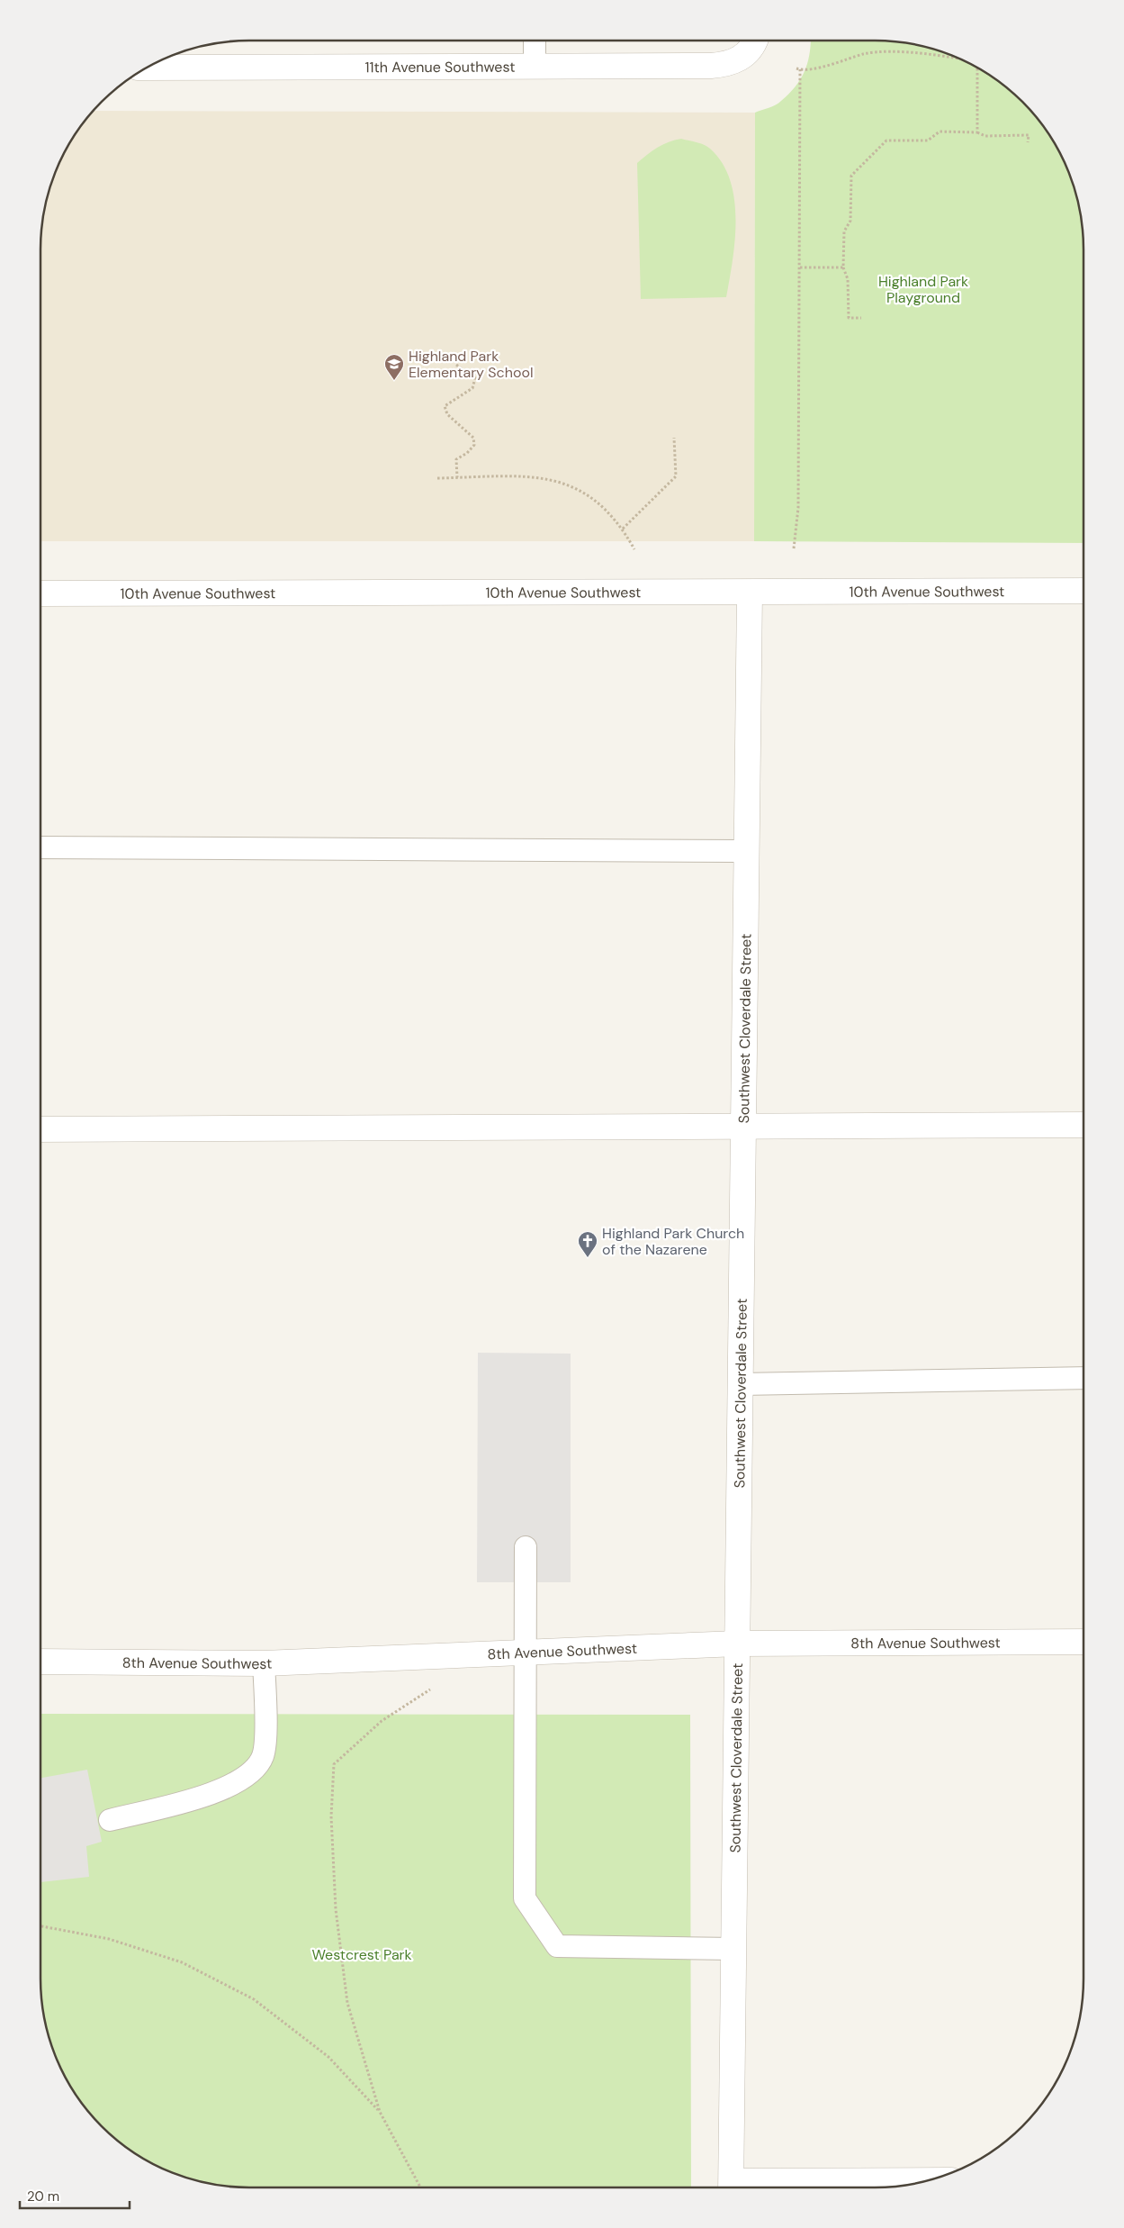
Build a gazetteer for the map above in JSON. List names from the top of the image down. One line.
{"streets":{"street":["11th Avenue Southwest","10th Avenue Southwest","Southwest Cloverdale Street","8th Avenue Southwest"]},"crossings":[["10th Avenue Southwest","Southwest Cloverdale Street"],["Southwest Cloverdale Street","8th Avenue Southwest"]],"parks":["Highland Park Playground","Westcrest Park"],"places":{"school or university":["Highland Park Elementary School"],"church":["Highland Park Church of the Nazarene"]},"scale_bar":"20 m"}
